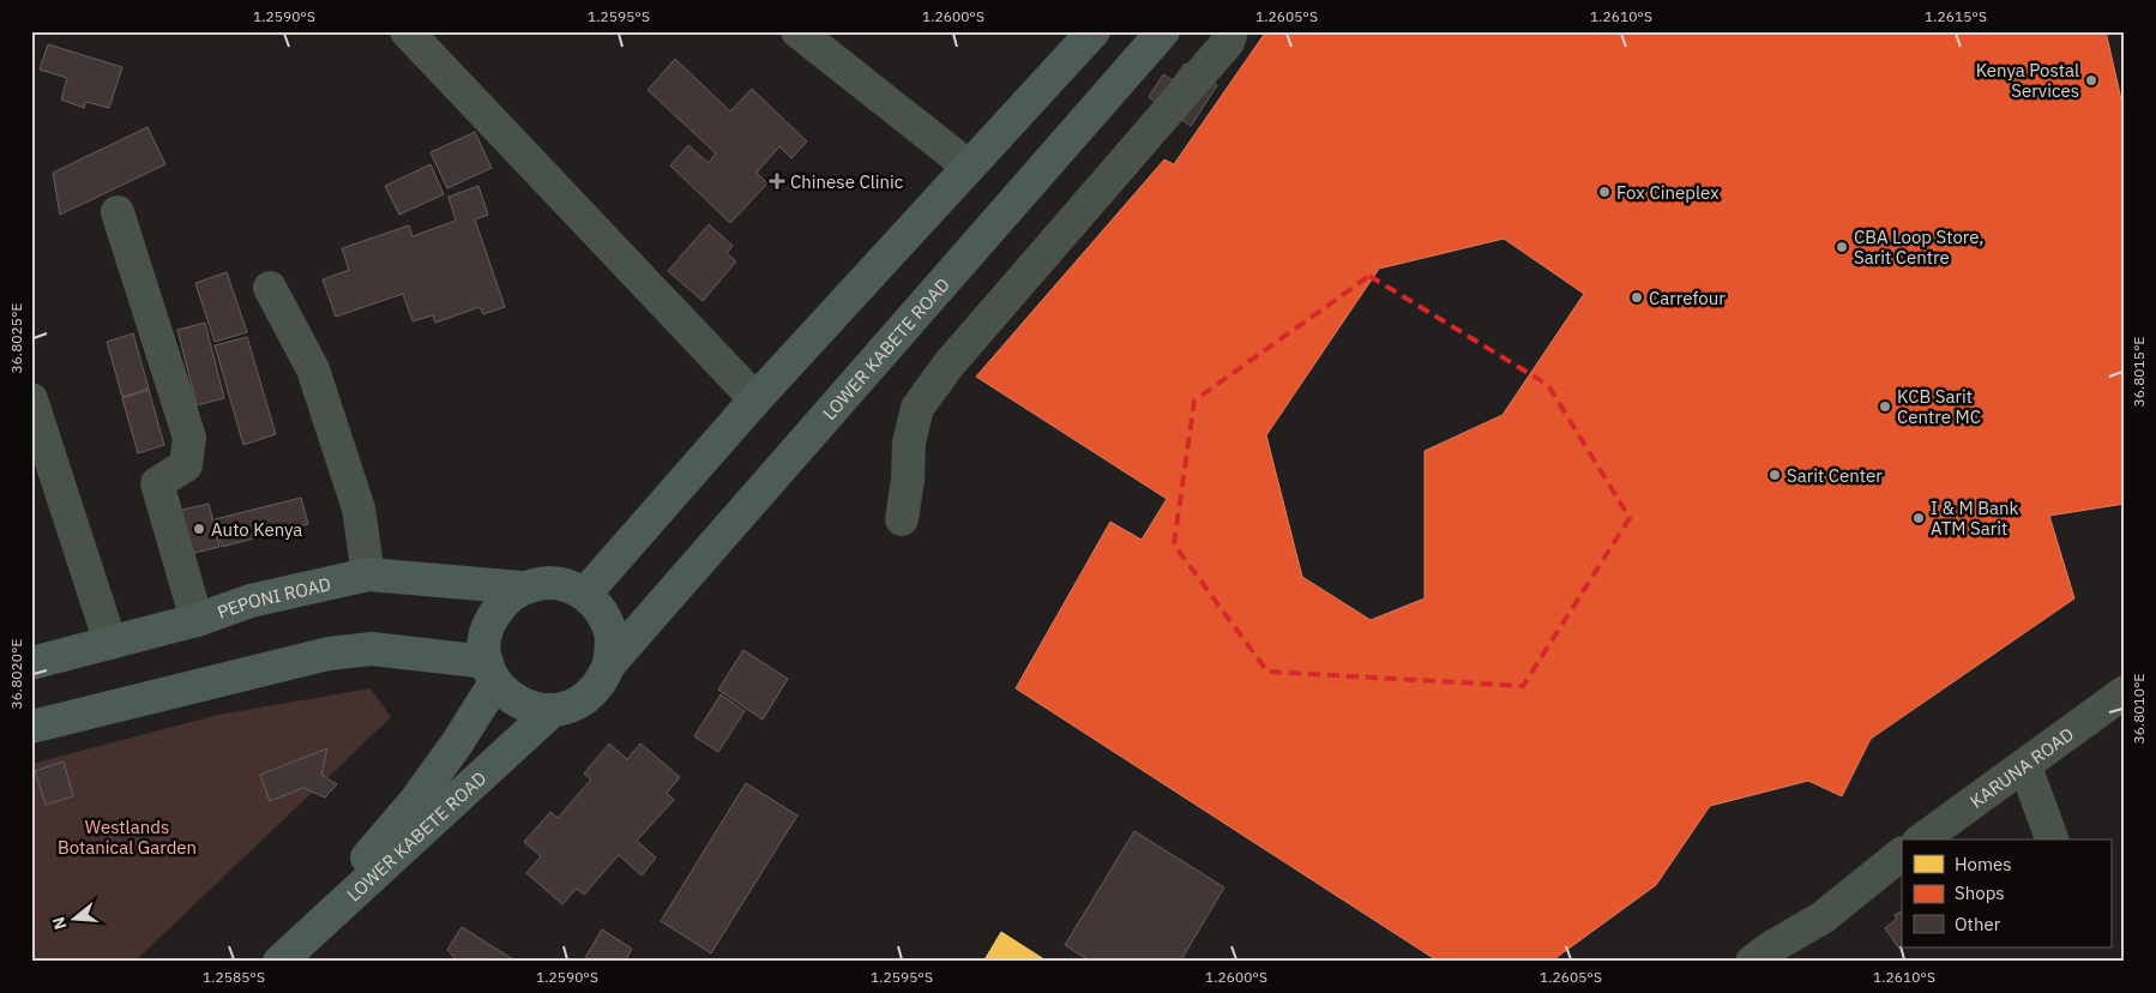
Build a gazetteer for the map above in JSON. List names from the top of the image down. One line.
{"streets":{"main road":["LOWER KABETE ROAD","PEPONI ROAD"],"street":["KARUNA ROAD"]},"crossings":[["LOWER KABETE ROAD","PEPONI ROAD"]],"parks":["Westlands Botanical Garden"],"places":{"other":["Kenya Postal Services","Fox Cineplex","CBA Loop Store, Sarit Centre","Carrefour","KCB Sarit Centre MC","Sarit Center","I & M Bank ATM Sarit","Auto Kenya"],"health":["Chinese Clinic"]},"legend":["Homes","Shops","Other"],"north":"left","coordinates":["1.2590°S","1.2595°S","1.2600°S","1.2605°S","1.2610°S","1.2615°S","36.8025°E","36.8015°E","36.8020°E","36.8010°E","1.2585°S"]}
